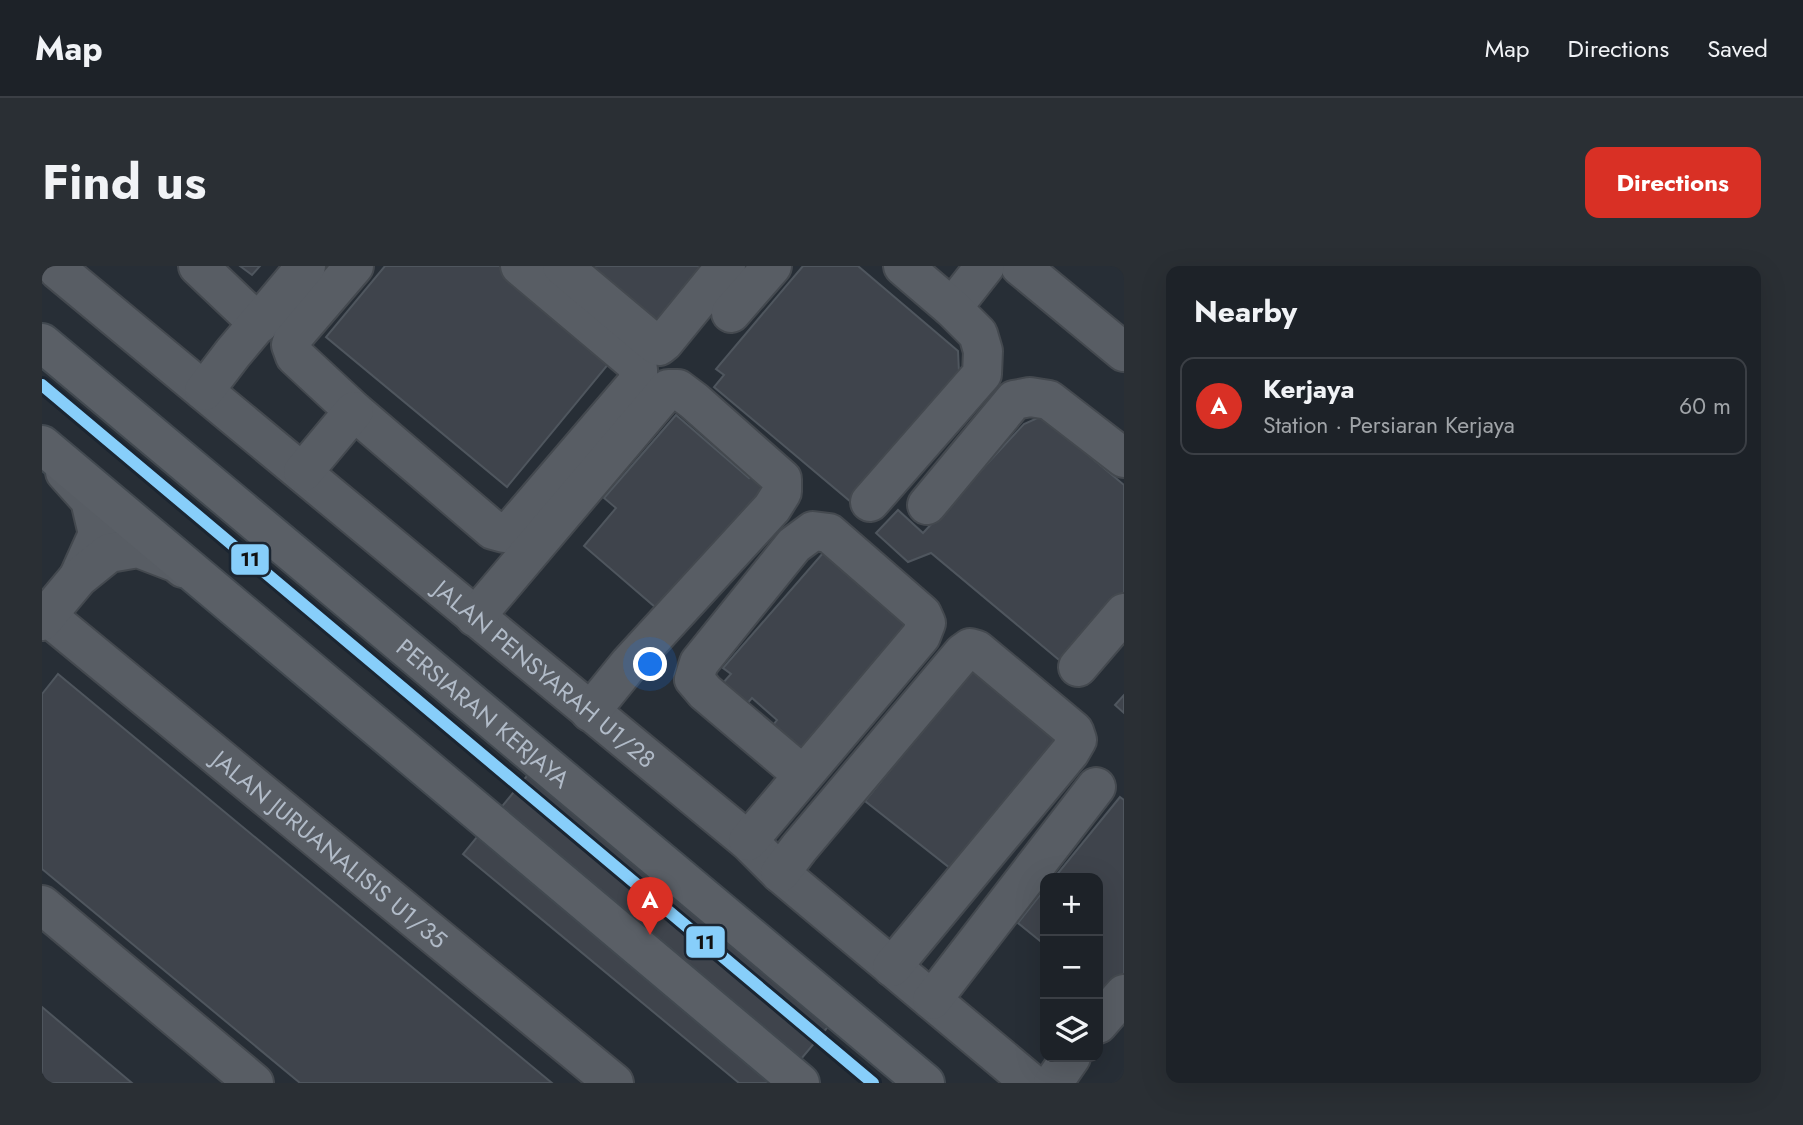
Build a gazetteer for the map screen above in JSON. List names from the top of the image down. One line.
{"streets":{"main road":["PERSIARAN KERJAYA"],"street":["JALAN PENSYARAH U1/28","JALAN JURUANALISIS U1/35"]},"lines":["transit line 11"],"page":{"header":"Map","nav":["Map","Directions","Saved"],"title":"Find us","buttons":"Directions","heading":"Nearby","list":[{"mark":"A","name":"Kerjaya","note":"Station · Persiaran Kerjaya","value":"60 m"}],"map_buttons":["+","−"],"pins":"A"}}
